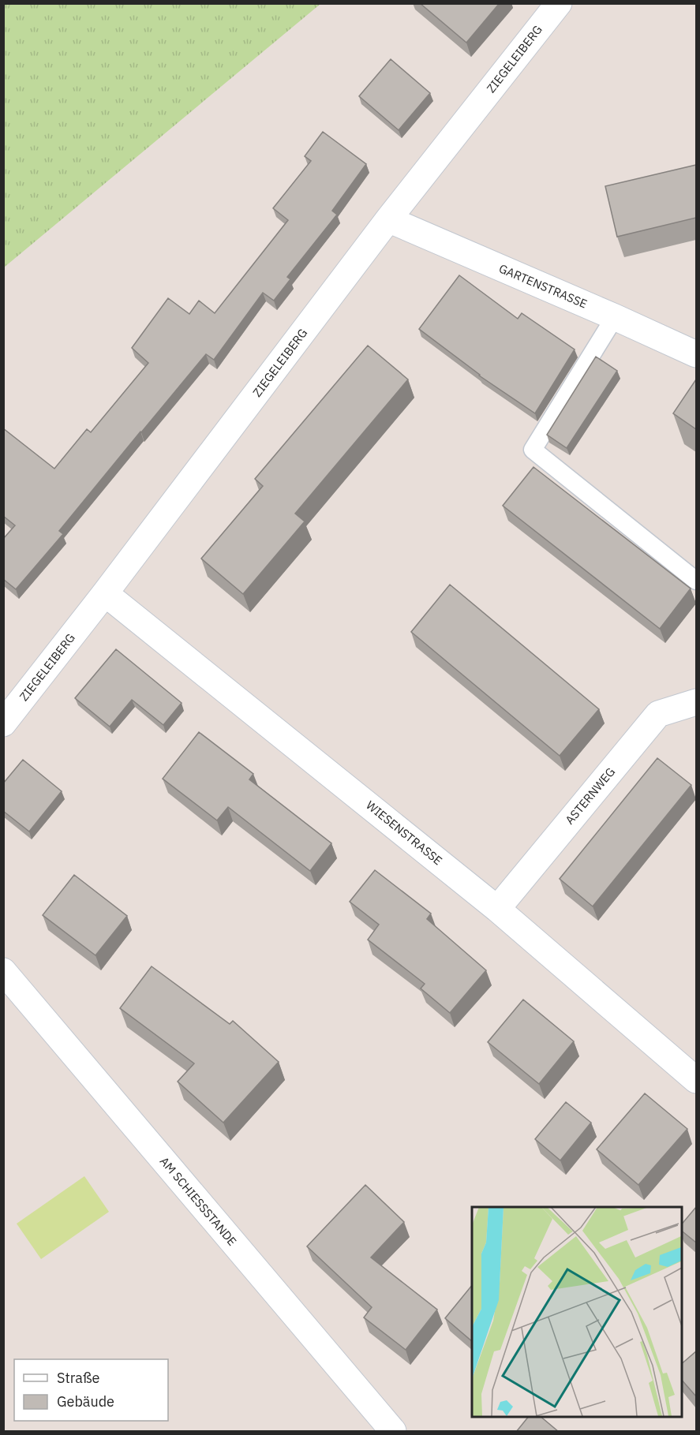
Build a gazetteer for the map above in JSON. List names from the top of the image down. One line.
{"streets":{"street":["ZIEGELEIBERG","GARTENSTRASSE","ASTERNWEG","WIESENSTRASSE","AM SCHIESSSTANDE"]},"crossings":[["ZIEGELEIBERG","GARTENSTRASSE"],["ZIEGELEIBERG","WIESENSTRASSE"],["ASTERNWEG","WIESENSTRASSE"]],"legend":["Straße","Gebäude"]}
